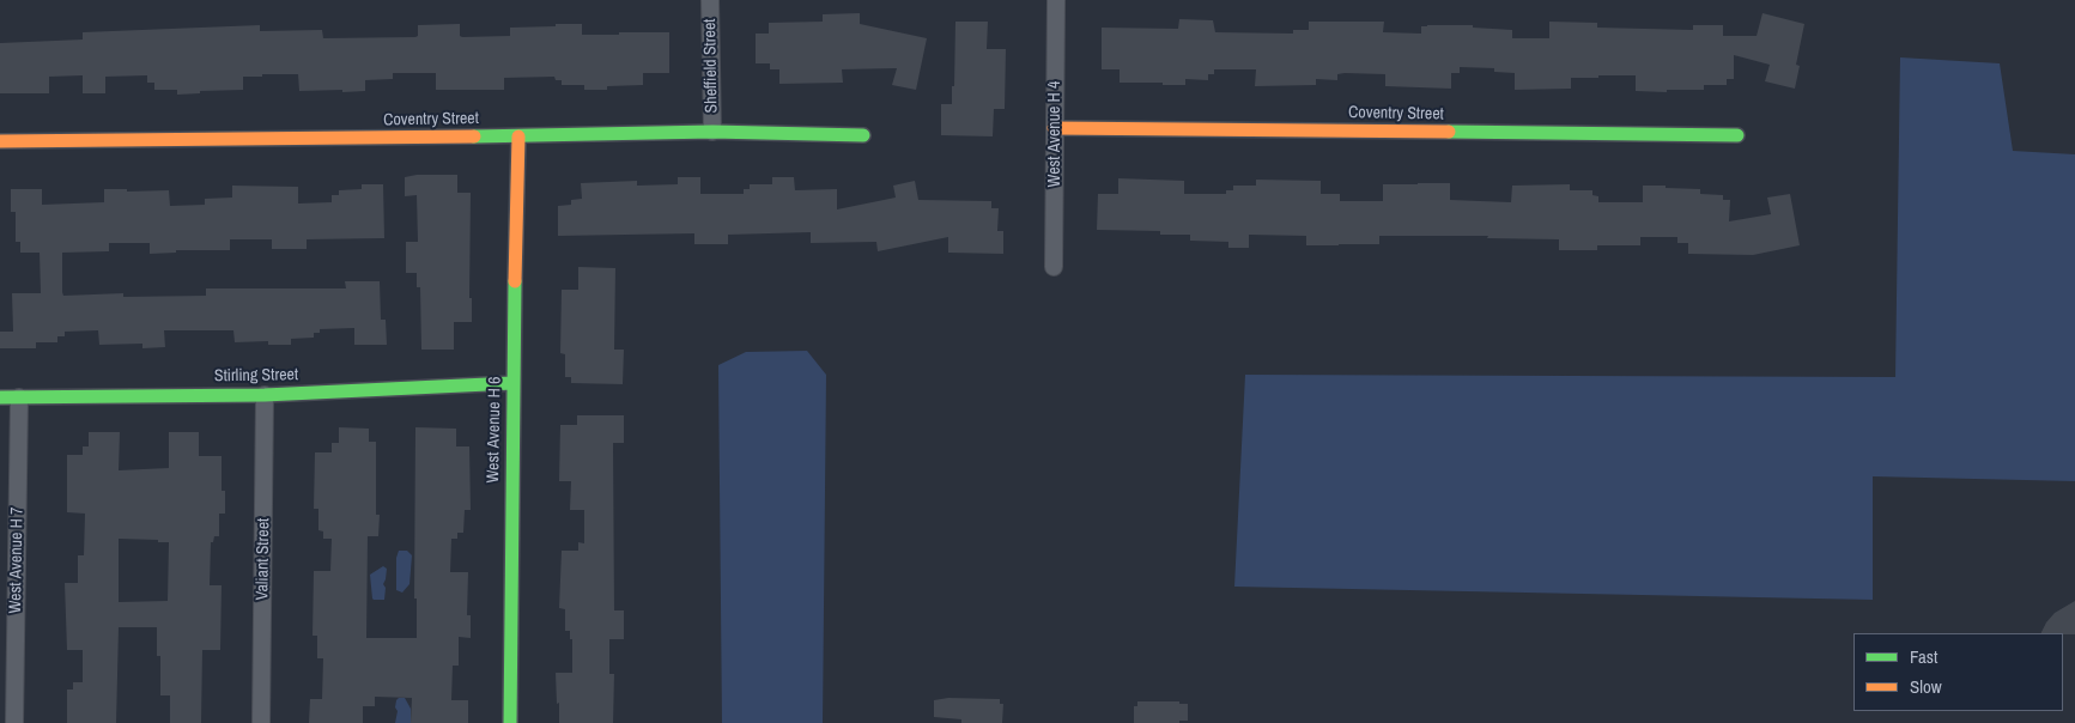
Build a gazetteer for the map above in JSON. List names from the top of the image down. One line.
{"streets":{"street":["Sheffield Street","Coventry Street","West Avenue H 4","Stirling Street","West Avenue H 6","Valiant Street","West Avenue H 7"]},"crossings":[["Sheffield Street","Coventry Street"],["Coventry Street","West Avenue H 4"],["Coventry Street","West Avenue H 6"],["Stirling Street","West Avenue H 6"],["Stirling Street","Valiant Street"],["Stirling Street","West Avenue H 7"]],"legend":["Fast","Slow"]}
